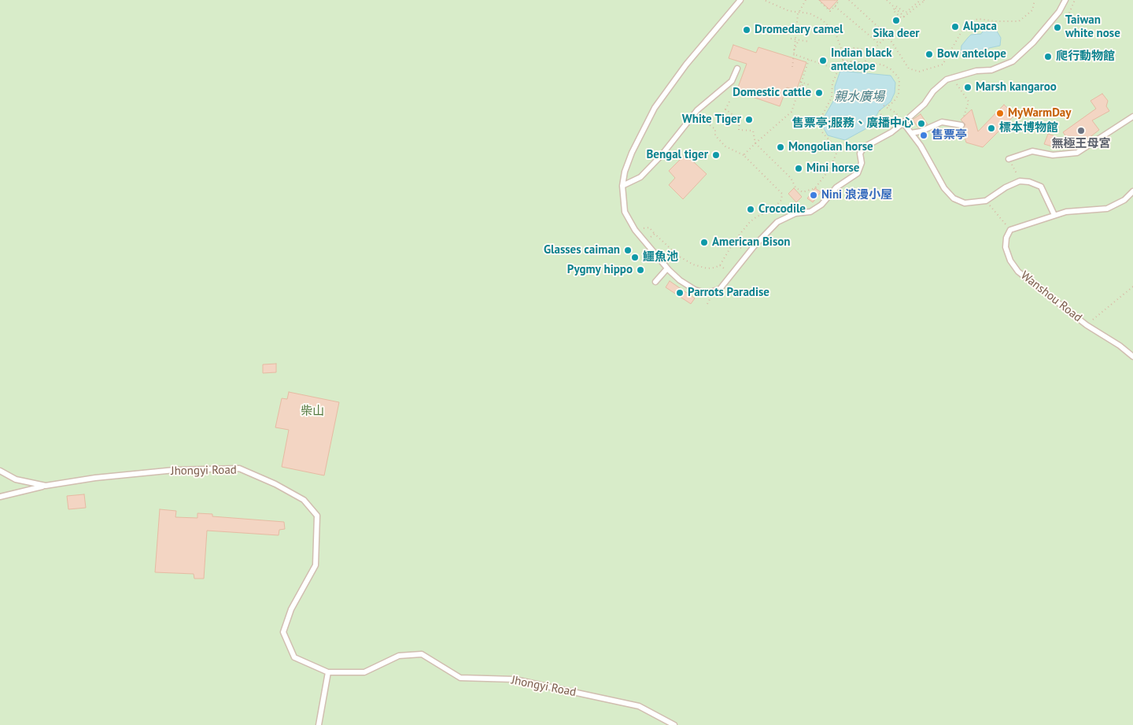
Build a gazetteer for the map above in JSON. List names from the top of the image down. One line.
{"streets":{"lane":["Wanshou Road","Jhongyi Road"]},"water":["親水廣場"],"parks":["柴山"],"places":["Sika deer","Alpaca","Taiwan white nose","Dromedary camel","Bow antelope","爬行動物館","Indian black antelope","Marsh kangaroo","Domestic cattle","MyWarmDay","White Tiger","售票亭;服務、廣播中心","標本博物館","無極王母宮","售票亭","Mongolian horse","Bengal tiger","Mini horse","Nini 浪漫小屋","Crocodile","American Bison","Glasses caiman","鱷魚池","Pygmy hippo","Parrots Paradise"]}
